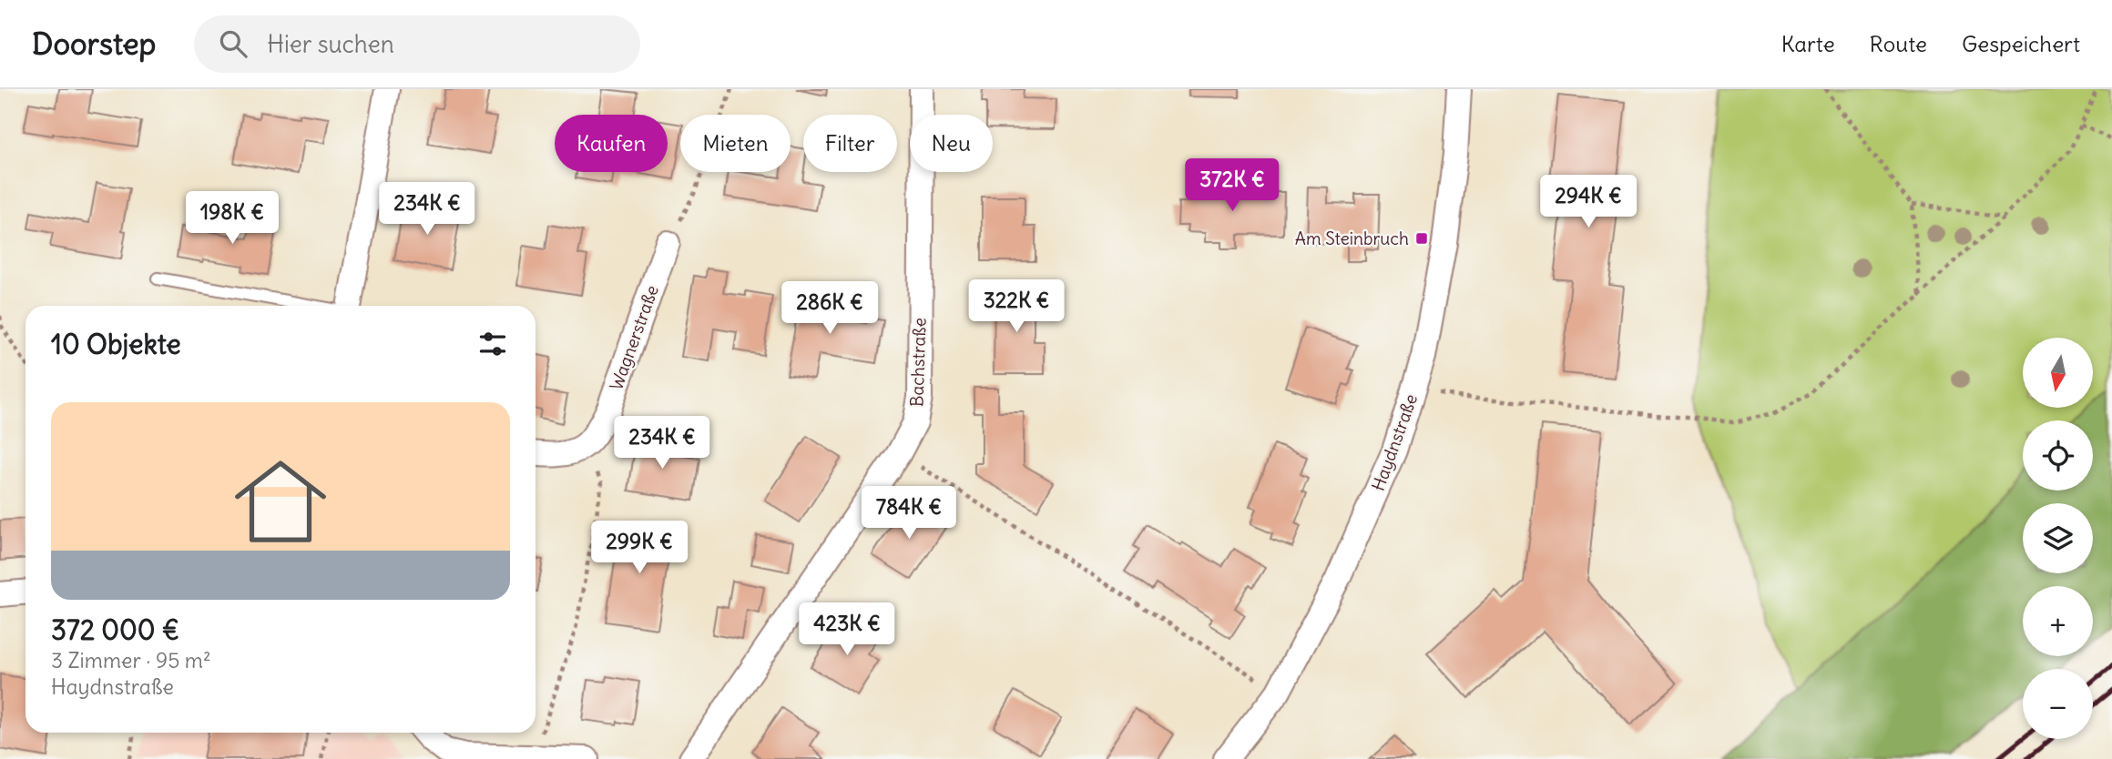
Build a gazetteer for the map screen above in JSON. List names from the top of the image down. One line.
{"streets":{"street":["Wagnerstraße","Bachstraße","Haydnstraße"]},"places":{"transit":["Am Steinbruch"]},"north":"bottom","page":{"header":"Doorstep","search":"Hier suchen","nav":["Karte","Route","Gespeichert"],"chip":["Kaufen","Mieten","Filter","Neu"],"price":["372K €","294K €","234K €","198K €","322K €","286K €","234K €","784K €","299K €","423K €"],"heading":"10 Objekte","map_buttons":["+","−"],"list":[{"name":"372 000 €","note":"3 Zimmer · 95 m² · Haydnstraße"}]}}
